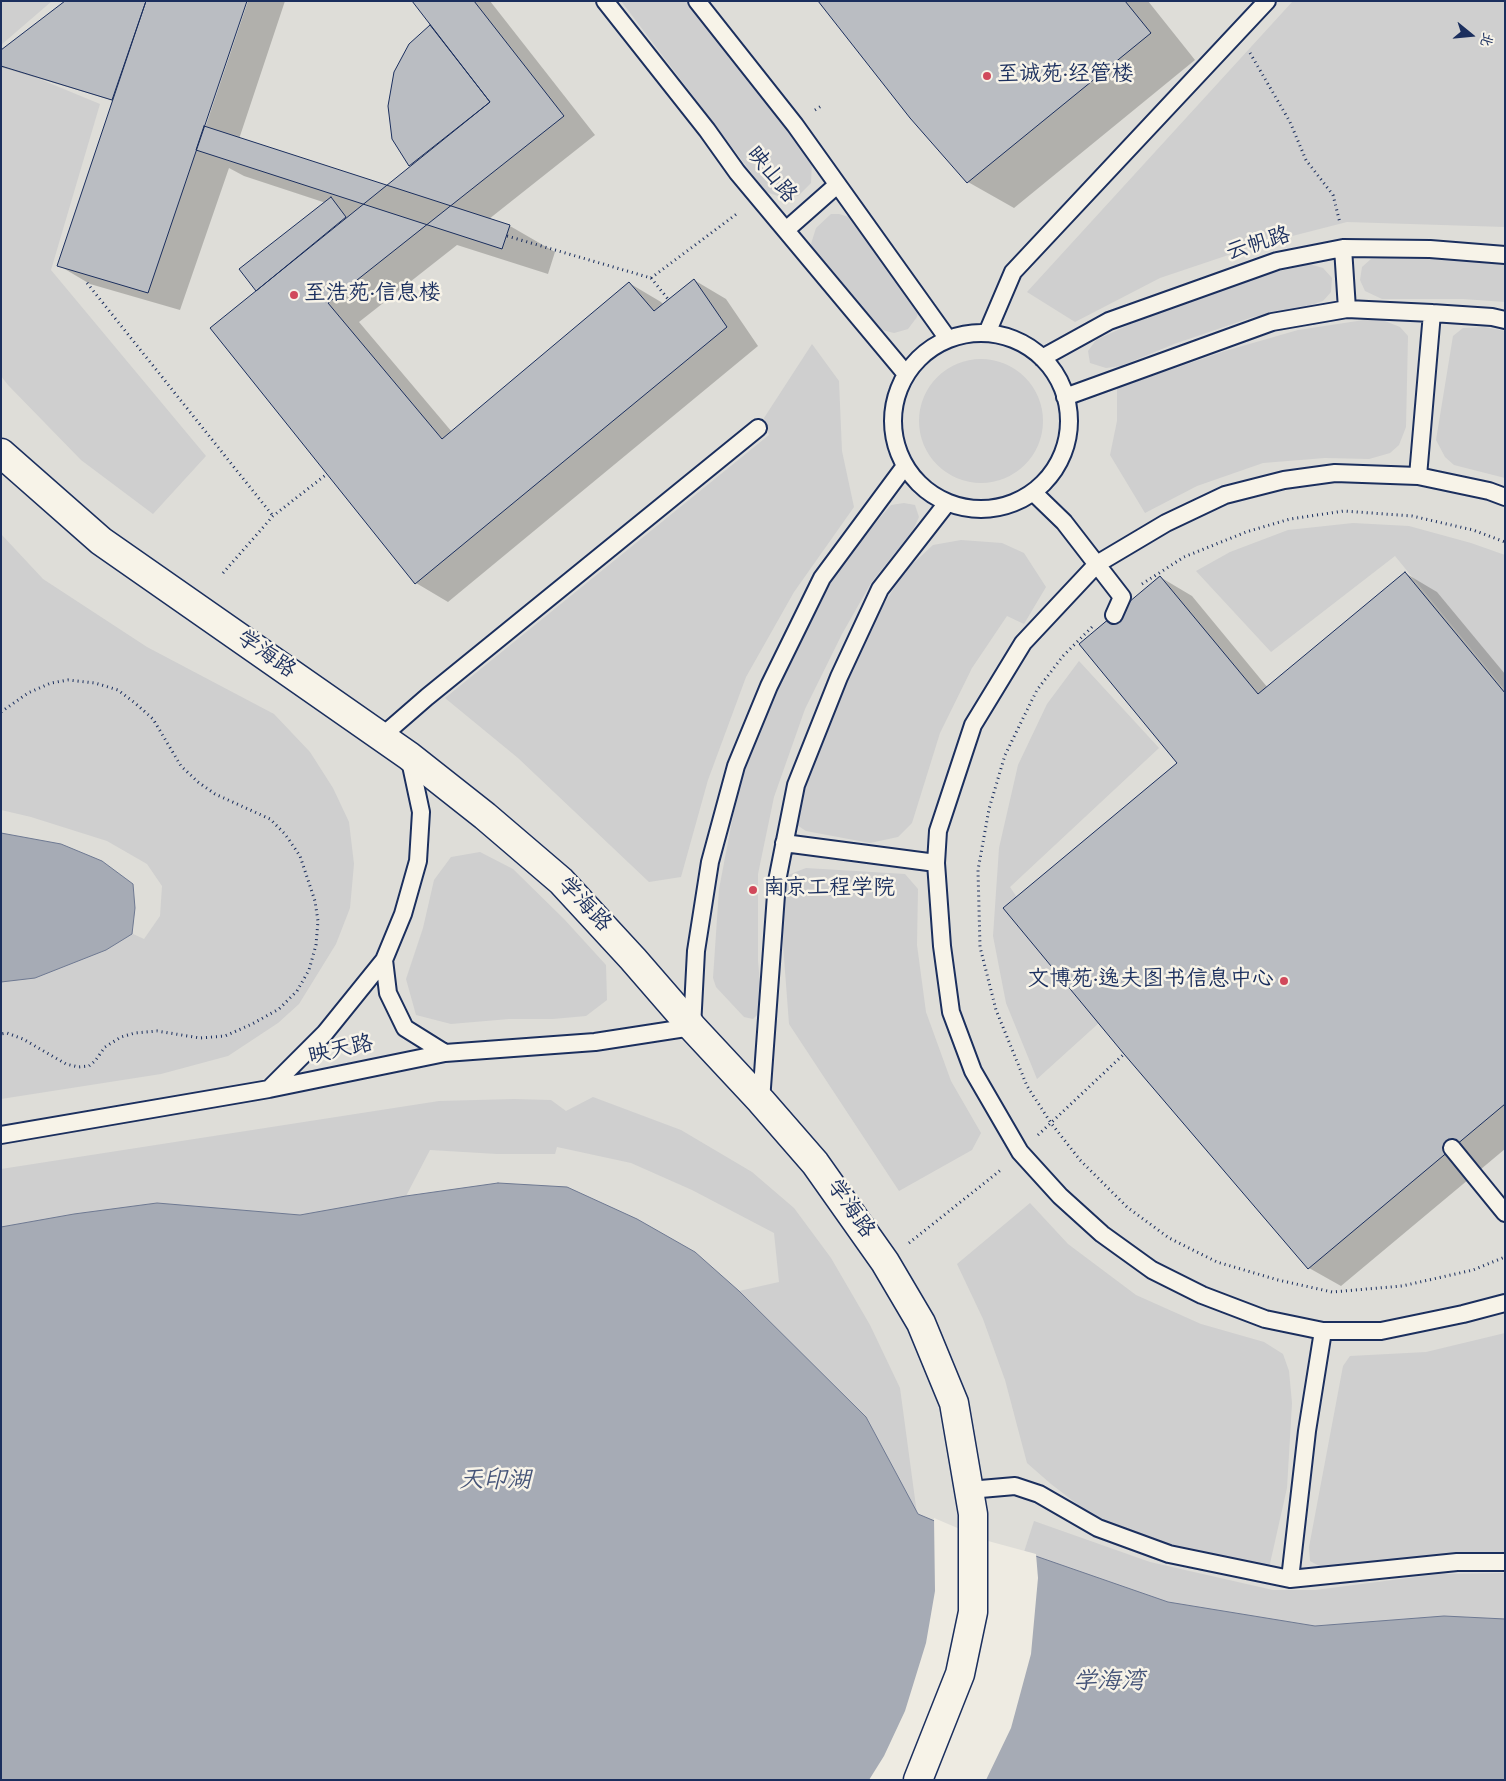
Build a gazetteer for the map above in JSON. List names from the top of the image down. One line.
{"streets":{"street":["学海路"],"lane":["映山路","云帆路","映天路"]},"crossings":[["映山路","云帆路"],["学海路","映天路"]],"water":["天印湖","学海湾"],"places":["至诚苑·经管楼","至浩苑·信息楼","南京工程学院","文博苑·逸夫图书信息中心"],"north":"right"}
